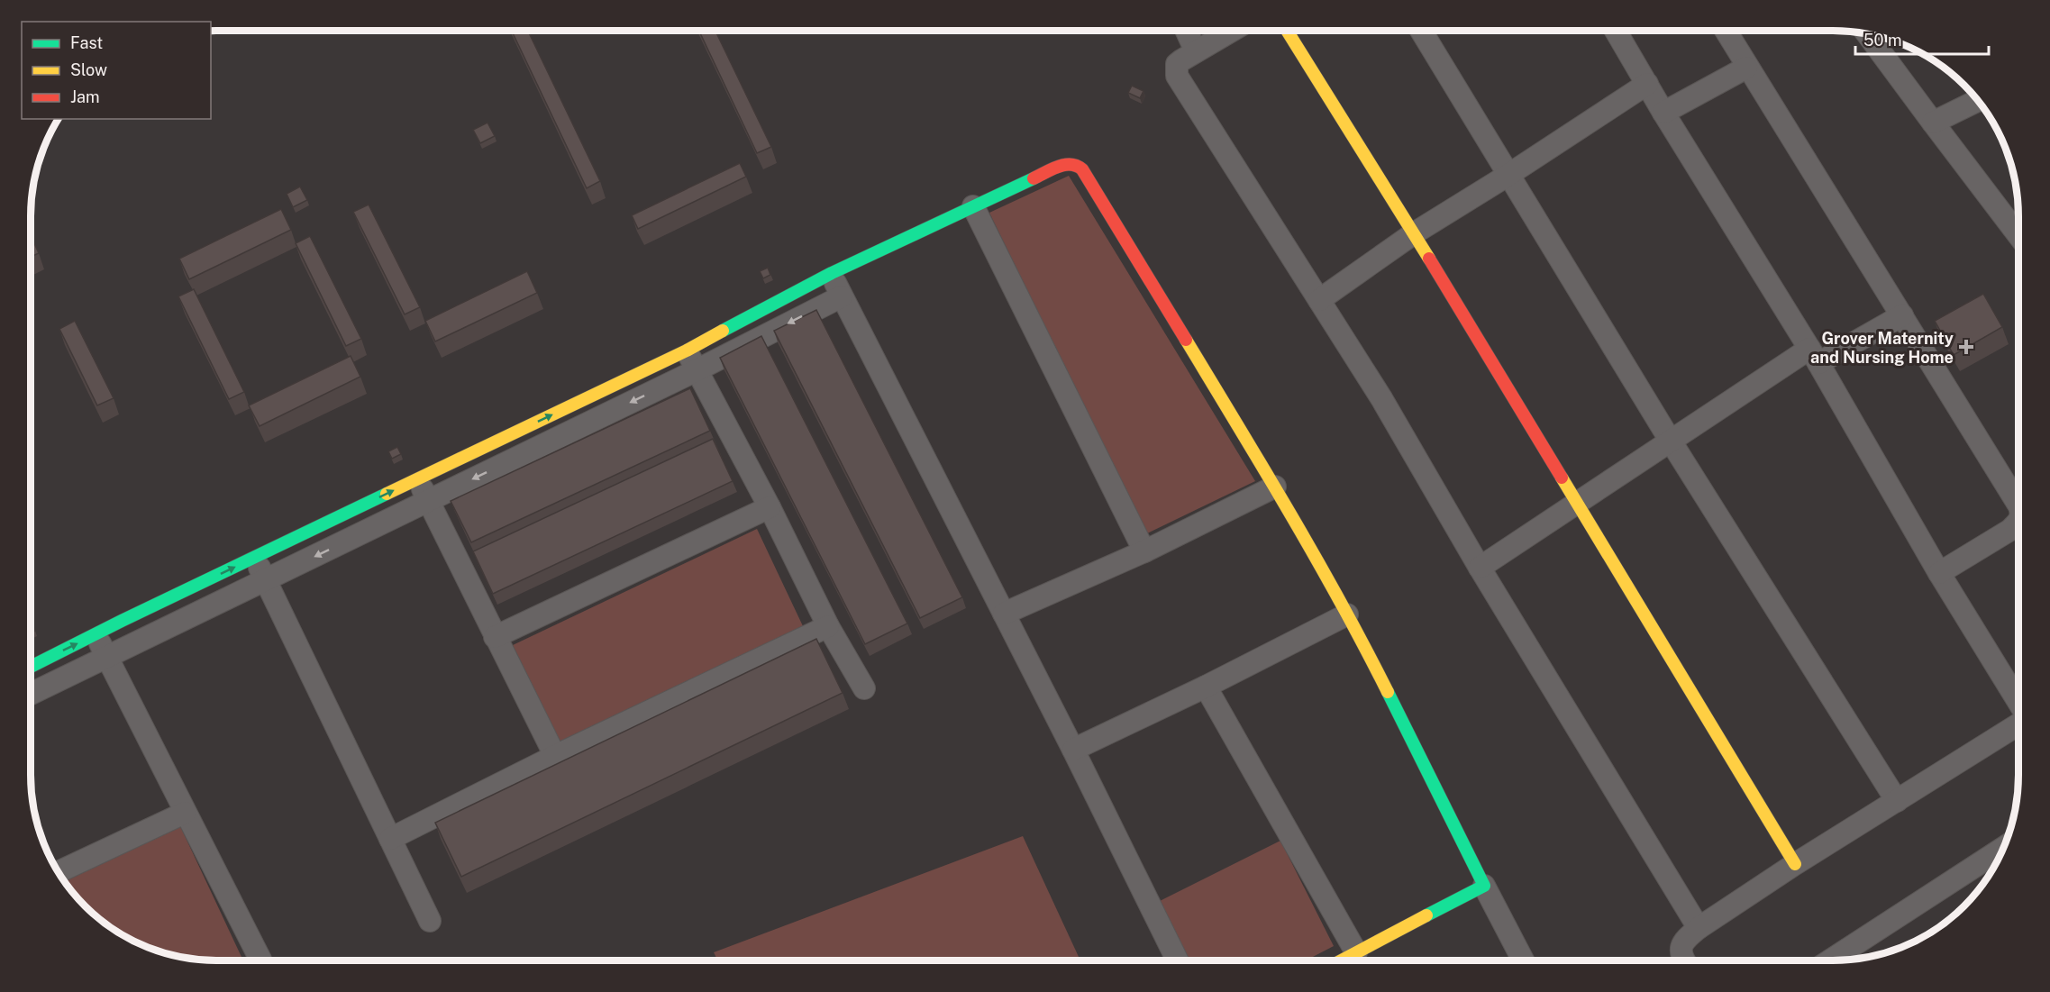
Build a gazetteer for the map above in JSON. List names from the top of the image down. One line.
{"places":{"health":["Grover Maternity and Nursing Home"]},"legend":["Fast","Slow","Jam"],"scale_bar":"50 m"}
